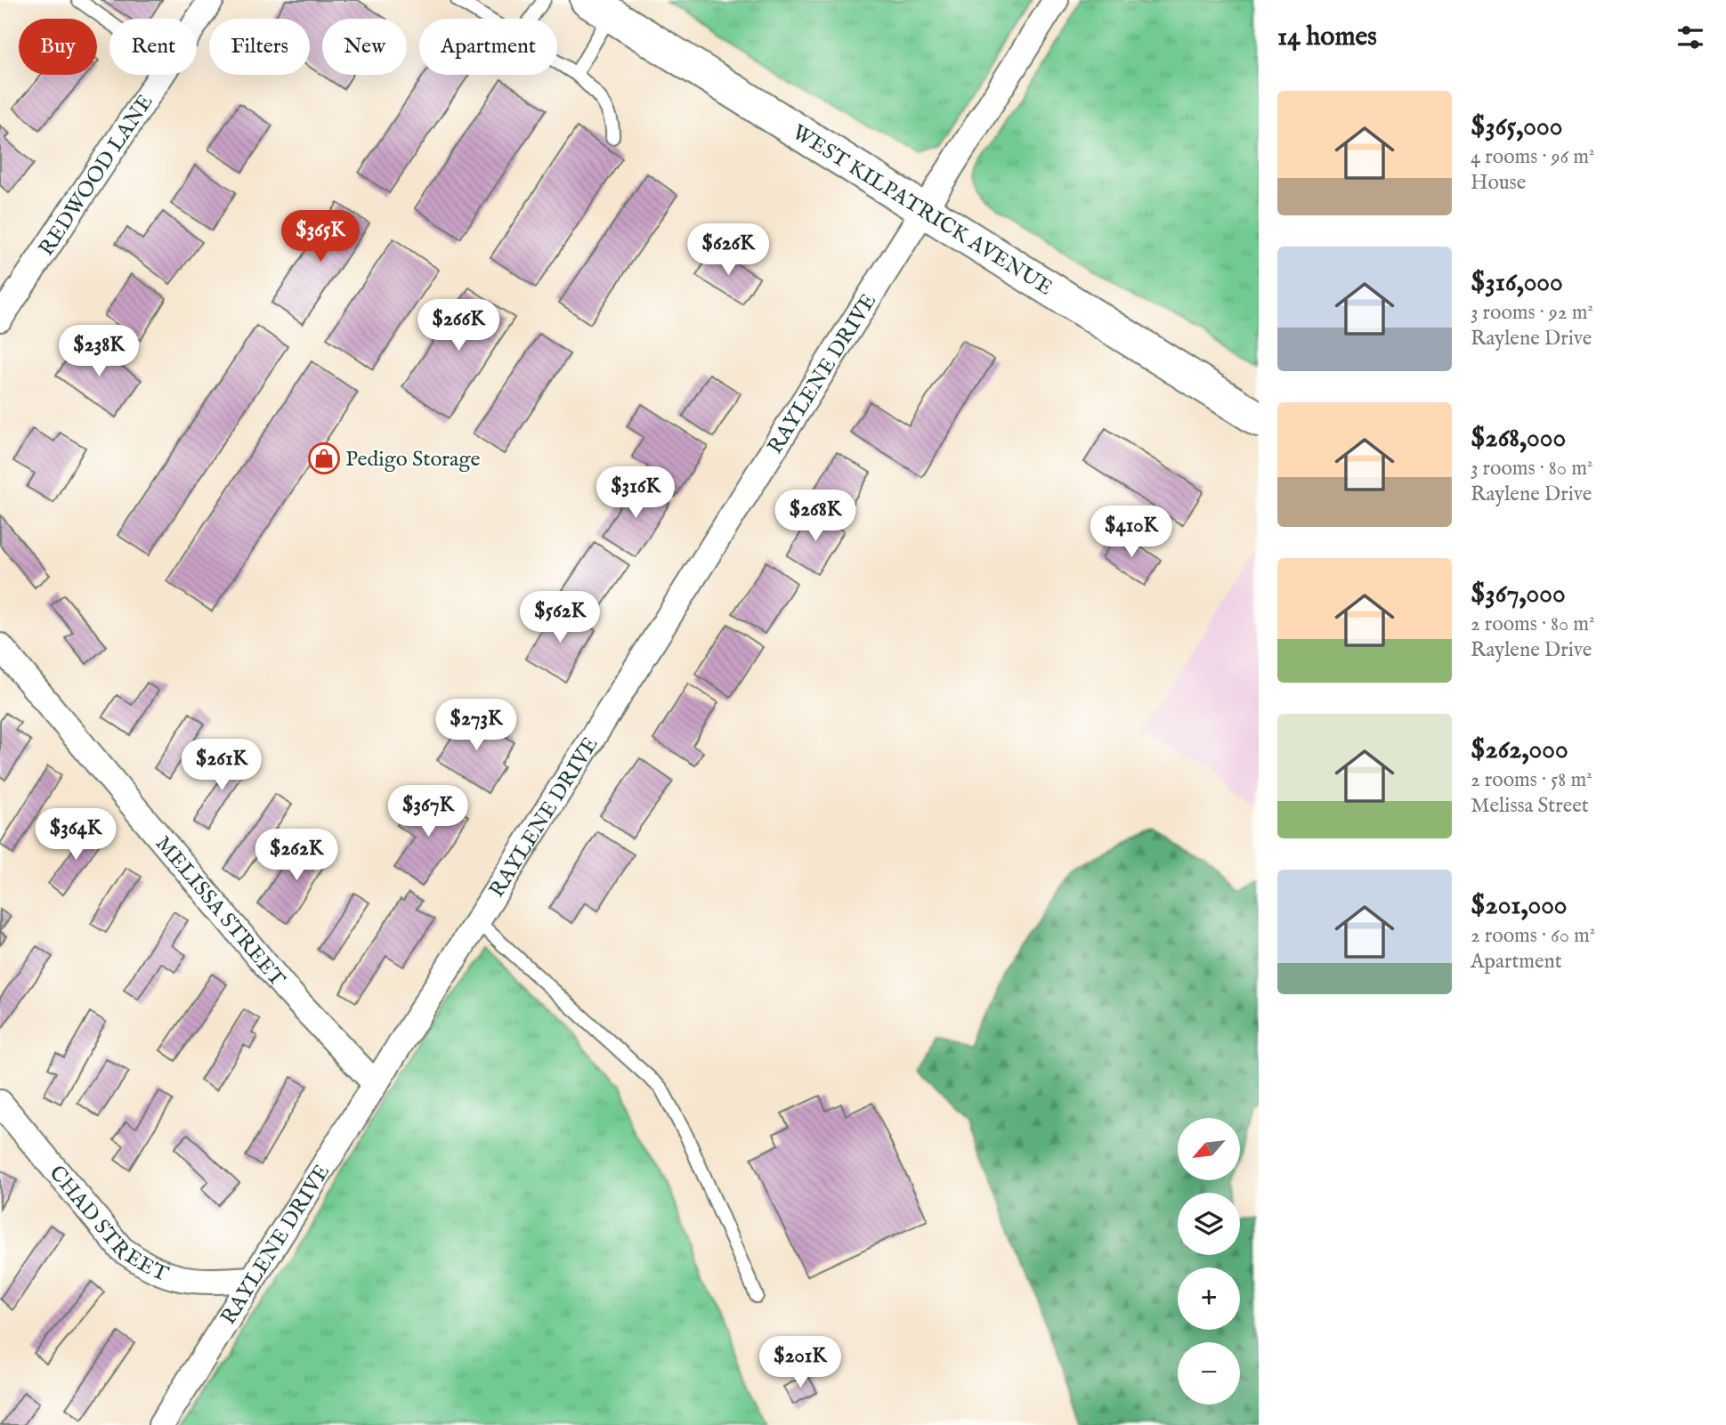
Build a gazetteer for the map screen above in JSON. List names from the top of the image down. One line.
{"streets":{"main road":["WEST KILPATRICK AVENUE"],"street":["REDWOOD LANE","RAYLENE DRIVE","MELISSA STREET","CHAD STREET"]},"crossings":[["WEST KILPATRICK AVENUE","RAYLENE DRIVE"],["RAYLENE DRIVE","MELISSA STREET"],["RAYLENE DRIVE","CHAD STREET"]],"places":{"shop":["Pedigo Storage"]},"north":"bottom left","page":{"heading":"14 homes","chip":["Buy","Rent","Filters","New","Apartment"],"list":[{"name":"$365,000","note":"4 rooms · 96 m² · House"},{"name":"$316,000","note":"3 rooms · 92 m² · Raylene Drive"},{"name":"$268,000","note":"3 rooms · 80 m² · Raylene Drive"},{"name":"$367,000","note":"2 rooms · 80 m² · Raylene Drive"},{"name":"$262,000","note":"2 rooms · 58 m² · Melissa Street"},{"name":"$201,000","note":"2 rooms · 60 m² · Apartment"}],"price":["$365K","$626K","$266K","$238K","$316K","$268K","$410K","$562K","$273K","$261K","$367K","$364K","$262K","$201K"],"map_buttons":["+","−"]}}
